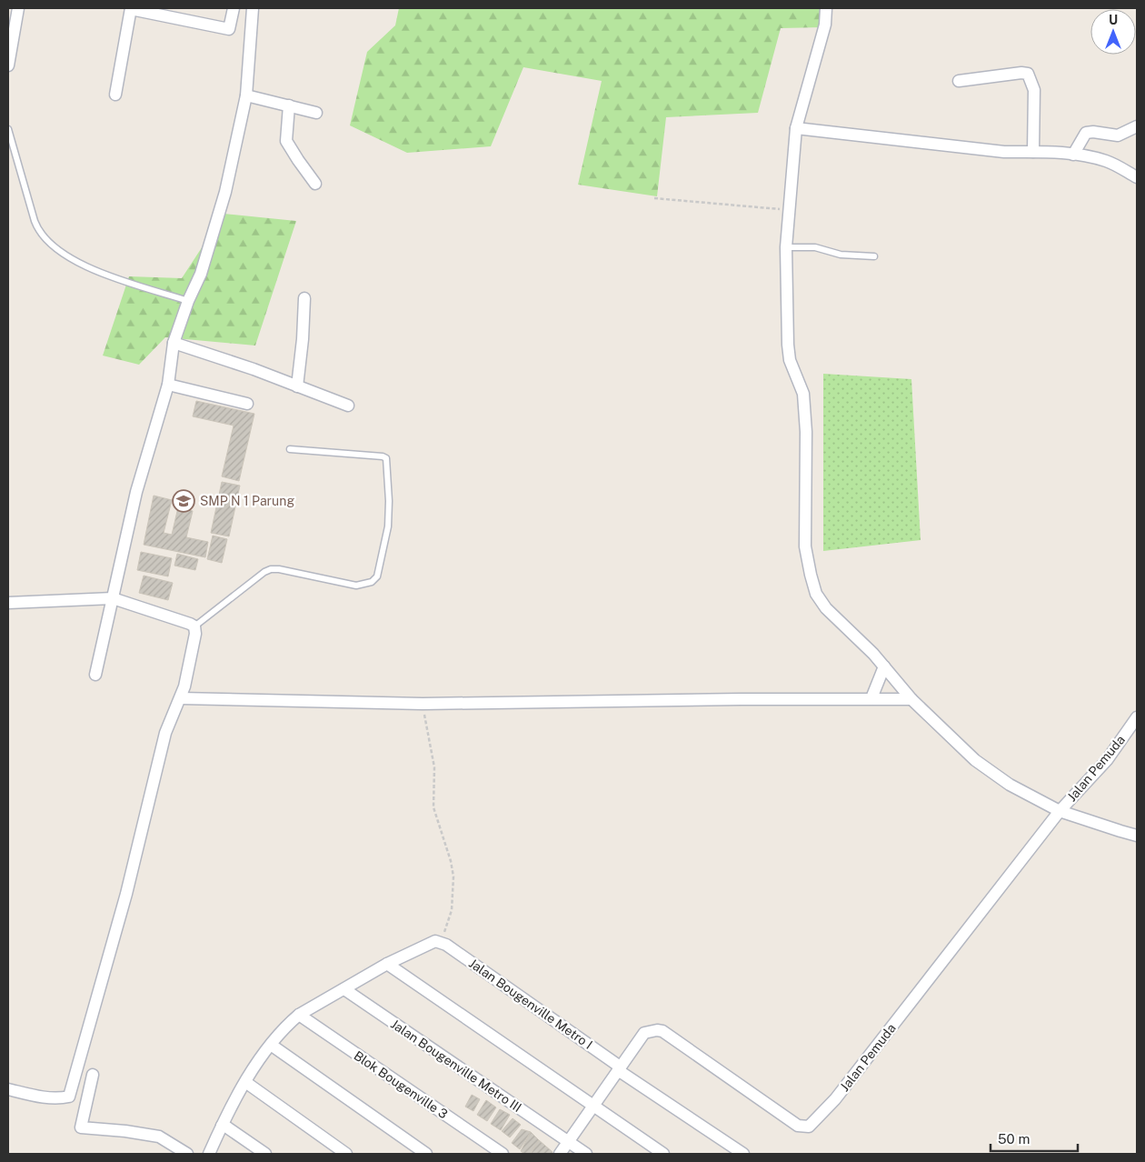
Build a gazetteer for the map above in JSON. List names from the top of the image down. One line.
{"streets":{"street":["Jalan Pemuda","Jalan Bougenville Metro I","Jalan Bougenville Metro III","Blok Bougenville 3"]},"crossings":[["Jalan Pemuda","Jalan Bougenville Metro I"],["Jalan Pemuda","Jalan Bougenville Metro III"]],"places":{"school or university":["SMP N 1 Parung"]},"scale_bar":"50 m","north":"top"}
